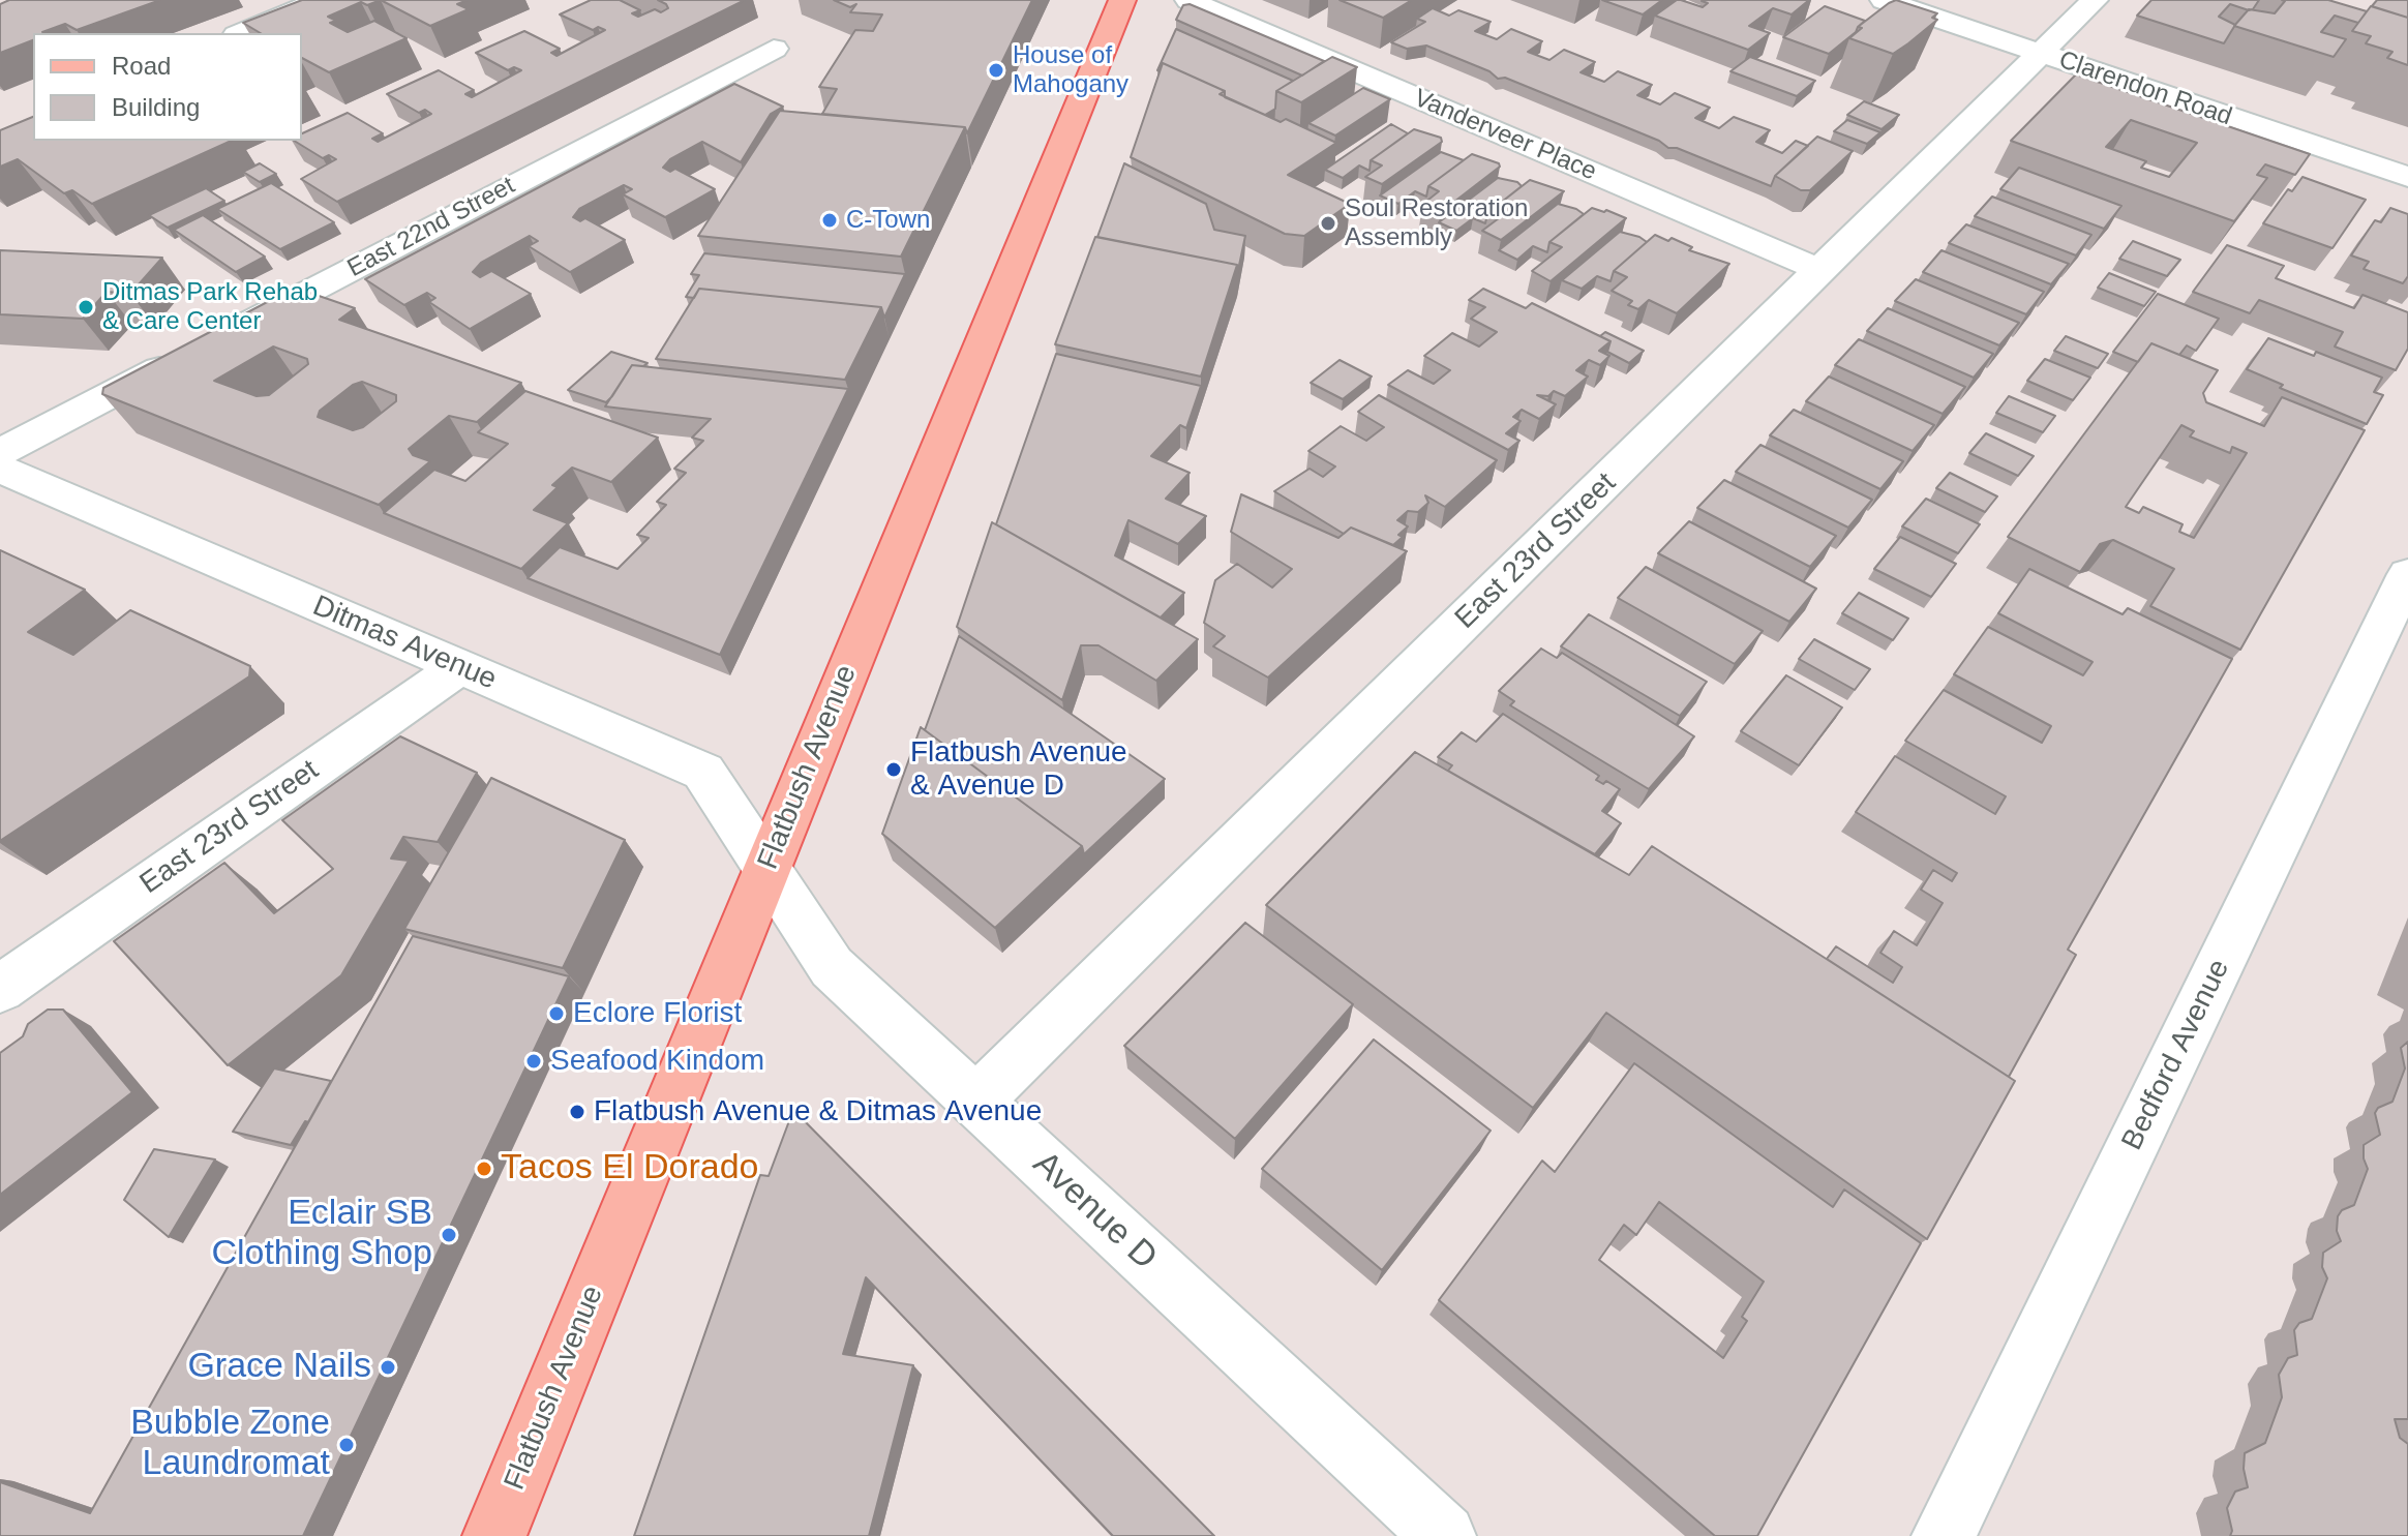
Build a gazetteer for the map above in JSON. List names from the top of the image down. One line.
{"streets":{"main road":["Flatbush Avenue"],"street":["Clarendon Road","Vanderveer Place","East 22nd Street","East 23rd Street","Ditmas Avenue","Bedford Avenue","Avenue D"]},"crossings":[["Clarendon Road","East 23rd Street"],["Vanderveer Place","East 23rd Street"],["East 23rd Street","Ditmas Avenue"],["East 23rd Street","Avenue D"],["Ditmas Avenue","Flatbush Avenue"],["Ditmas Avenue","Avenue D"],["Flatbush Avenue","Avenue D"]],"places":["House of Mahogany","C-Town","Soul Restoration Assembly","Ditmas Park Rehab & Care Center","Flatbush Avenue & Avenue D","Eclore Florist","Seafood Kindom","Flatbush Avenue & Ditmas Avenue","Tacos El Dorado","Eclair SB Clothing Shop","Grace Nails","Bubble Zone Laundromat"],"legend":["Road","Building"]}
